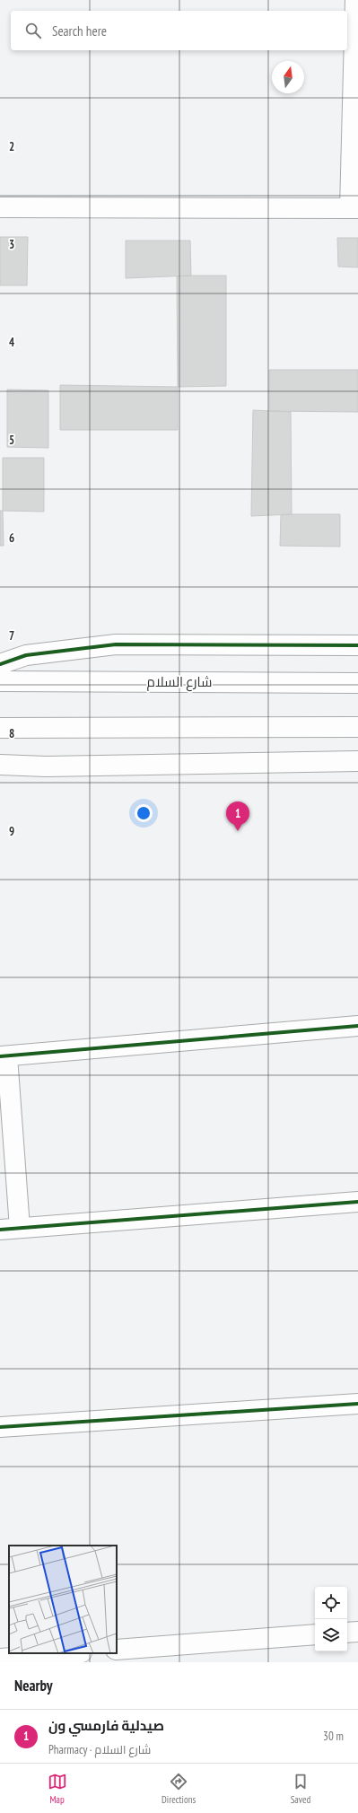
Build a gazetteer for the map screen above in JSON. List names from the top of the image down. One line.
{"streets":{"main road":["شارع السلام"]},"north":"top","page":{"search":"Search here","pins":"1","heading":"Nearby","list":[{"mark":"1","name":"صيدلية فارمسي ون","note":"Pharmacy · شارع السلام","value":"30 m"}],"nav":["Map","Directions","Saved"]},"grid":{"rows":["2","3","4","5","6","7","8","9"]}}
